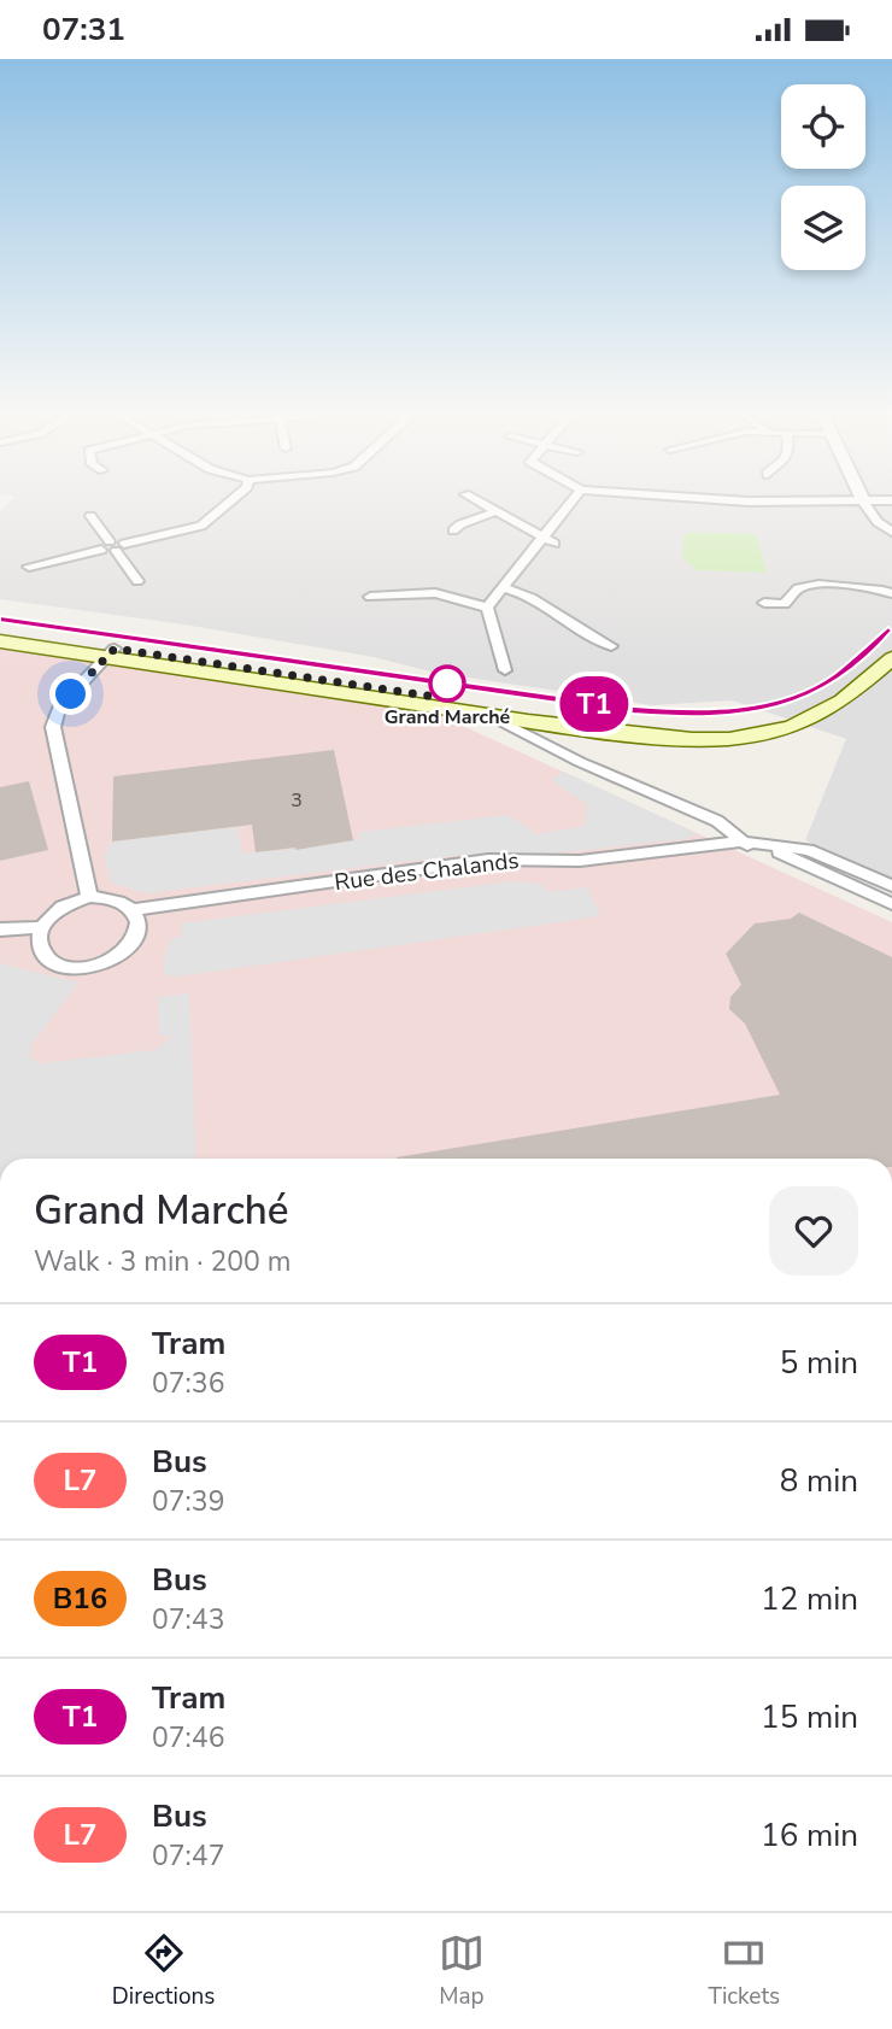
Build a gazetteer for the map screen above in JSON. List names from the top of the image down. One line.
{"streets":{"street":["Rue des Chalands"]},"places":["Grand Marché"],"lines":["tram line T1"],"house_numbers":["3"],"page":{"status":"07:31","on_map":"T1","heading":["Grand Marché","Walk · 3 min · 200 m"],"list":[{"mark":"T1","name":"Tram","note":"07:36","value":"5 min"},{"mark":"L7","name":"Bus","note":"07:39","value":"8 min"},{"mark":"B16","name":"Bus","note":"07:43","value":"12 min"},{"mark":"T1","name":"Tram","note":"07:46","value":"15 min"},{"mark":"L7","name":"Bus","note":"07:47","value":"16 min"}],"tabs":["Directions","Map","Tickets"]}}
